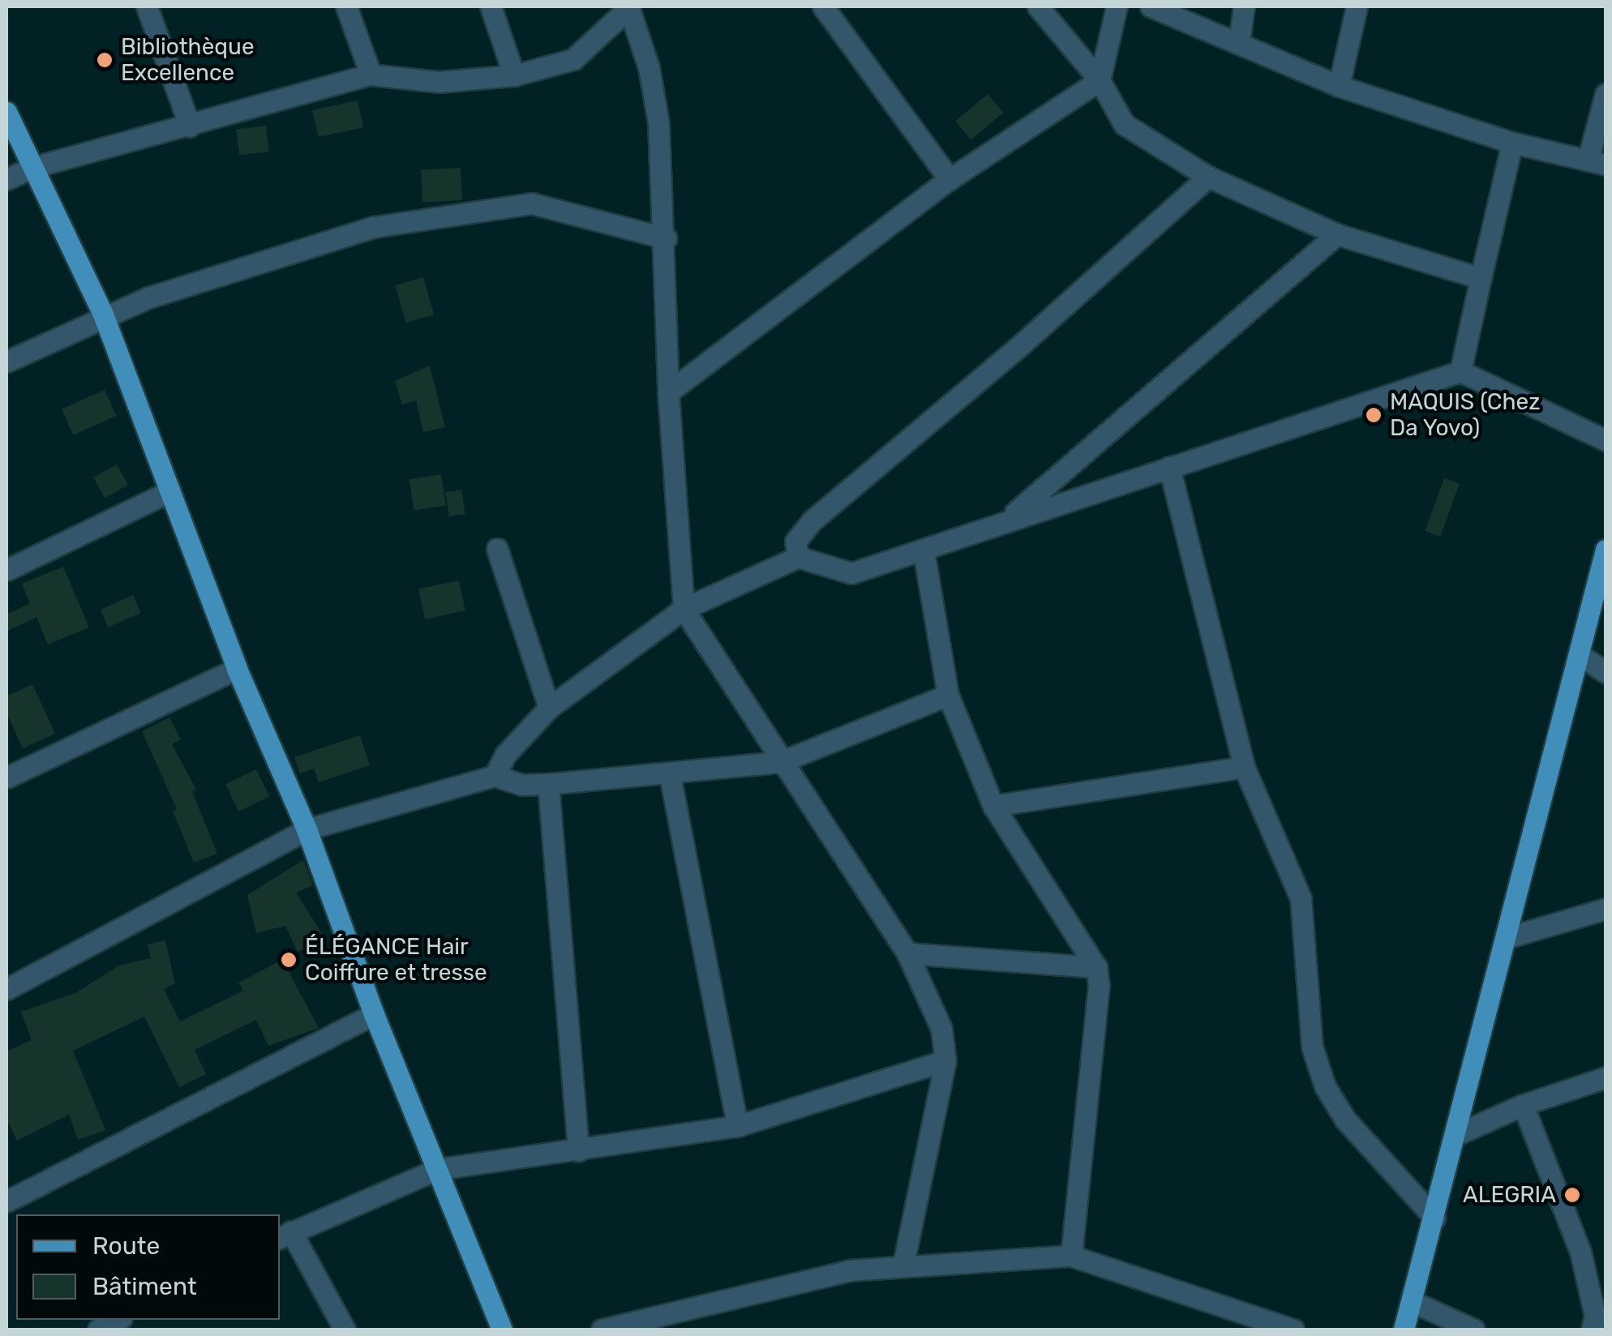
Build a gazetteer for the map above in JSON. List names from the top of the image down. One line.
{"places":["Bibliothèque Excellence","MAQUIS (Chez Da Yovo)","ÉLÉGANCE Hair Coiffure et tresse","ALEGRIA"],"legend":["Route","Bâtiment"]}
